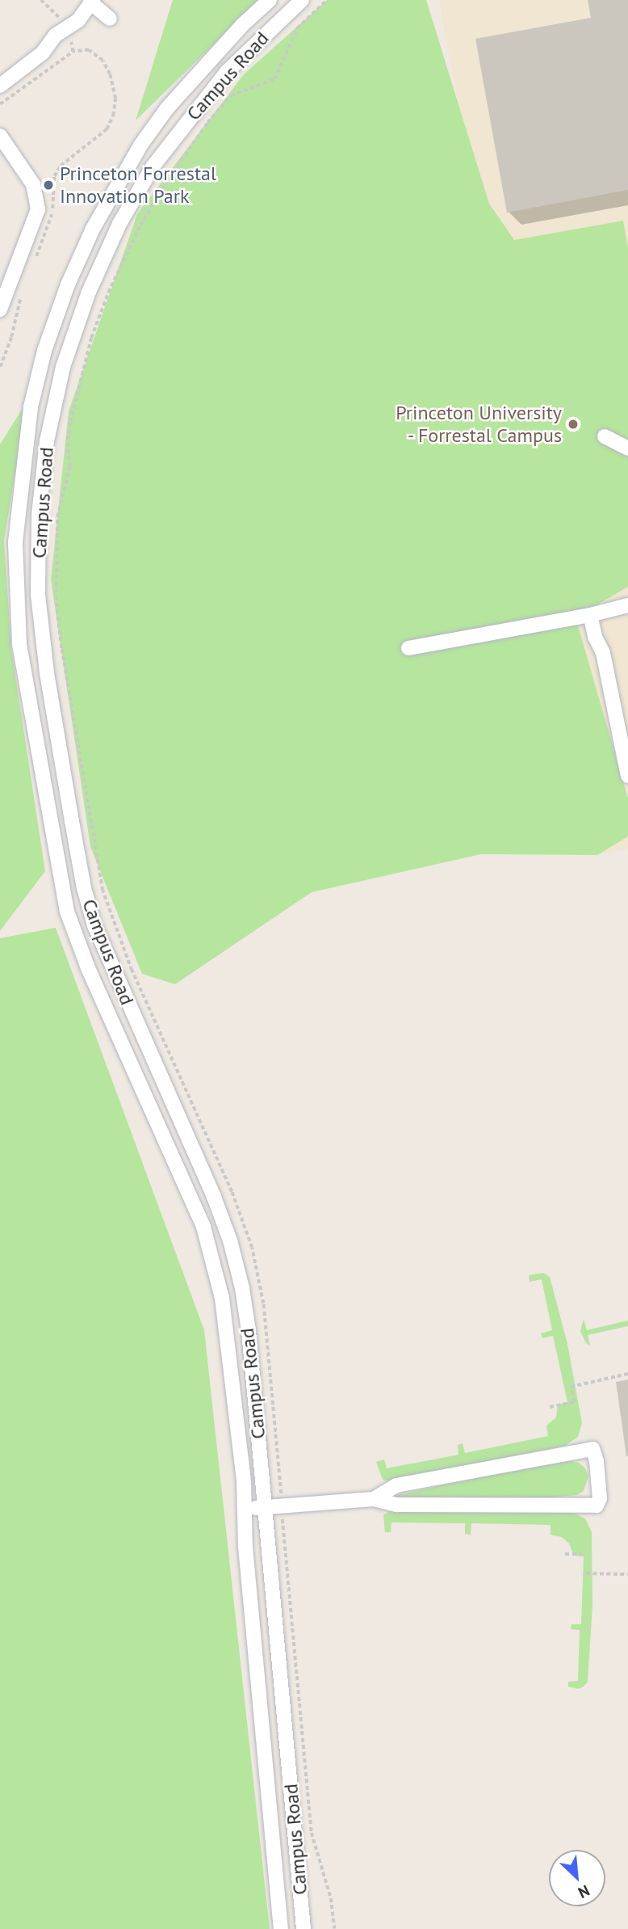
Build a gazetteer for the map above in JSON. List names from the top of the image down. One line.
{"streets":{"street":["Campus Road"]},"places":["Princeton Forrestal Innovation Park","Princeton University - Forrestal Campus"],"north":"bottom right"}
